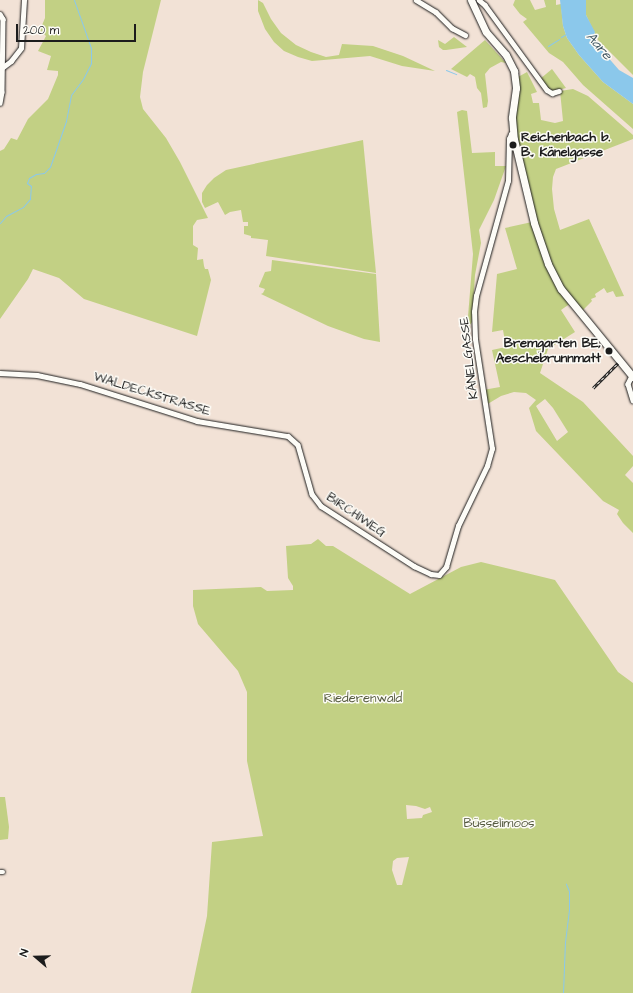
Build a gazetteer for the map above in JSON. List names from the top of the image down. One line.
{"streets":{"street":["KÄNELGASSE","WALDECKSTRASSE","BIRCHIWEG"]},"crossings":[["KÄNELGASSE","BIRCHIWEG"],["WALDECKSTRASSE","BIRCHIWEG"]],"water":["Aare"],"parks":["Riederenwald","Büsselimoos"],"places":["Reichenbach b. B., Känelgasse","Bremgarten BE, Aeschebrunnmatt"],"scale_bar":"200 m","north":"left"}
